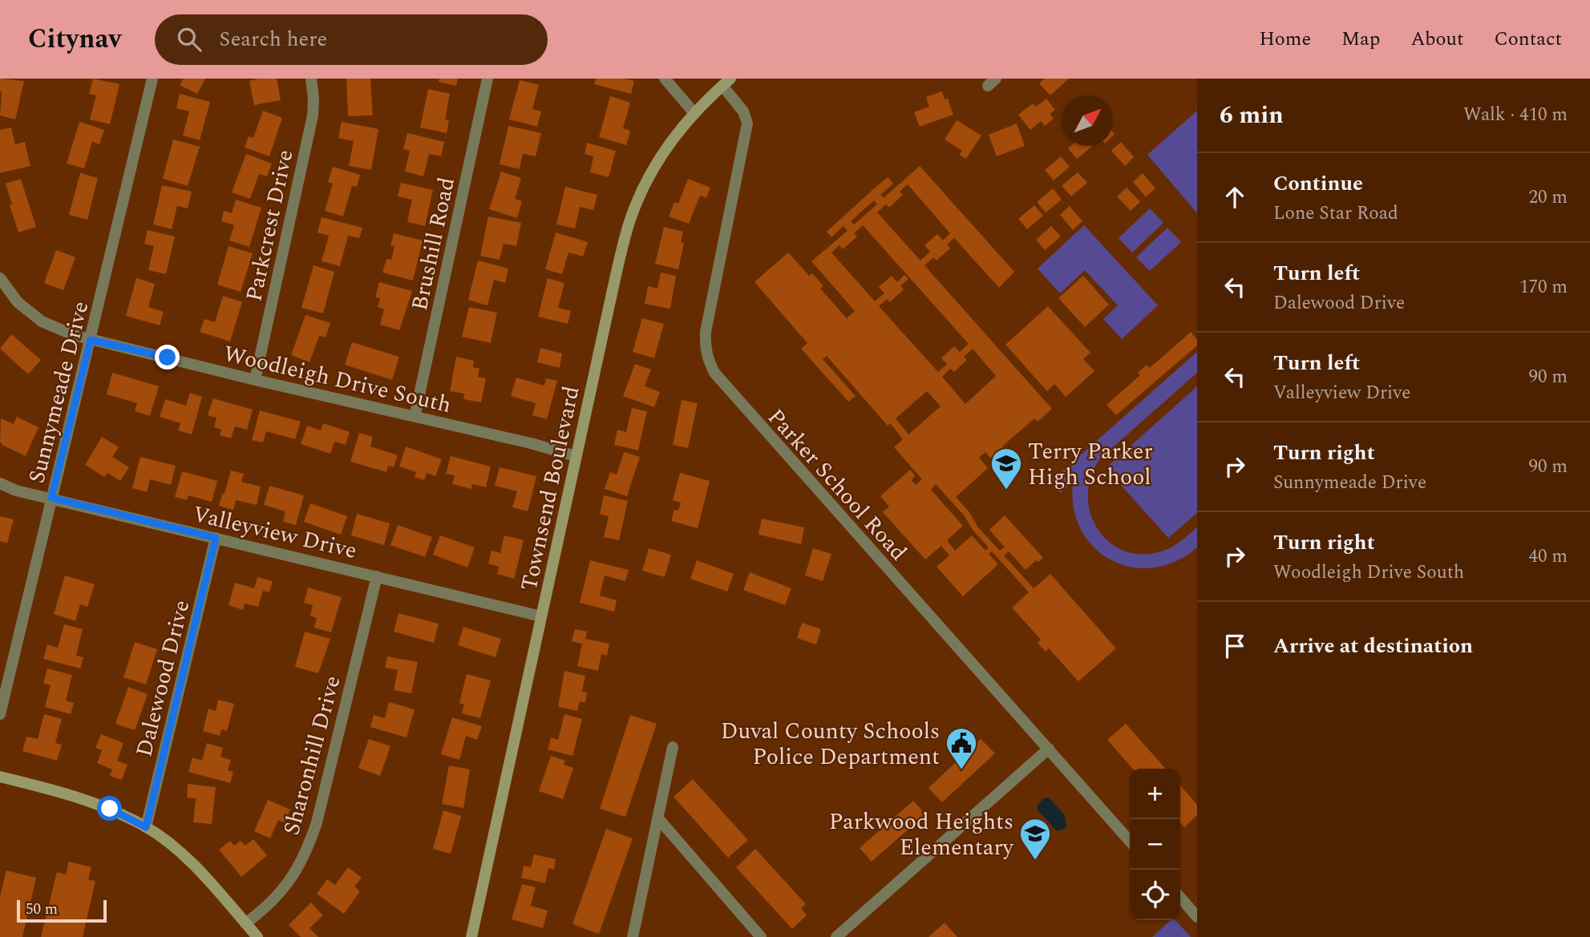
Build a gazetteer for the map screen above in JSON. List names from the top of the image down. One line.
{"streets":{"street":["Parkcrest Drive","Brushill Road","Woodleigh Drive South","Sunnymeade Drive","Parker School Road","Townsend Boulevard","Valleyview Drive","Dalewood Drive","Sharonhill Drive"]},"crossings":[["Parkcrest Drive","Woodleigh Drive South"],["Brushill Road","Woodleigh Drive South"],["Woodleigh Drive South","Sunnymeade Drive"],["Woodleigh Drive South","Townsend Boulevard"],["Sunnymeade Drive","Valleyview Drive"],["Parker School Road","Townsend Boulevard"],["Townsend Boulevard","Valleyview Drive"],["Valleyview Drive","Dalewood Drive"],["Valleyview Drive","Sharonhill Drive"]],"places":{"school or university":["Terry Parker High School","Parkwood Heights Elementary"],"public building":["Duval County Schools Police Department"]},"scale_bar":"50 m","north":"top right","page":{"header":"Citynav","search":"Search here","nav":["Home","Map","About","Contact"],"heading":["6 min","Walk · 410 m"],"list":[["Continue","Lone Star Road","20 m"],["Turn left","Dalewood Drive","170 m"],["Turn left","Valleyview Drive","90 m"],["Turn right","Sunnymeade Drive","90 m"],["Turn right","Woodleigh Drive South","40 m"],"Arrive at destination"],"map_buttons":["+","−"],"scale":"50 m"}}
